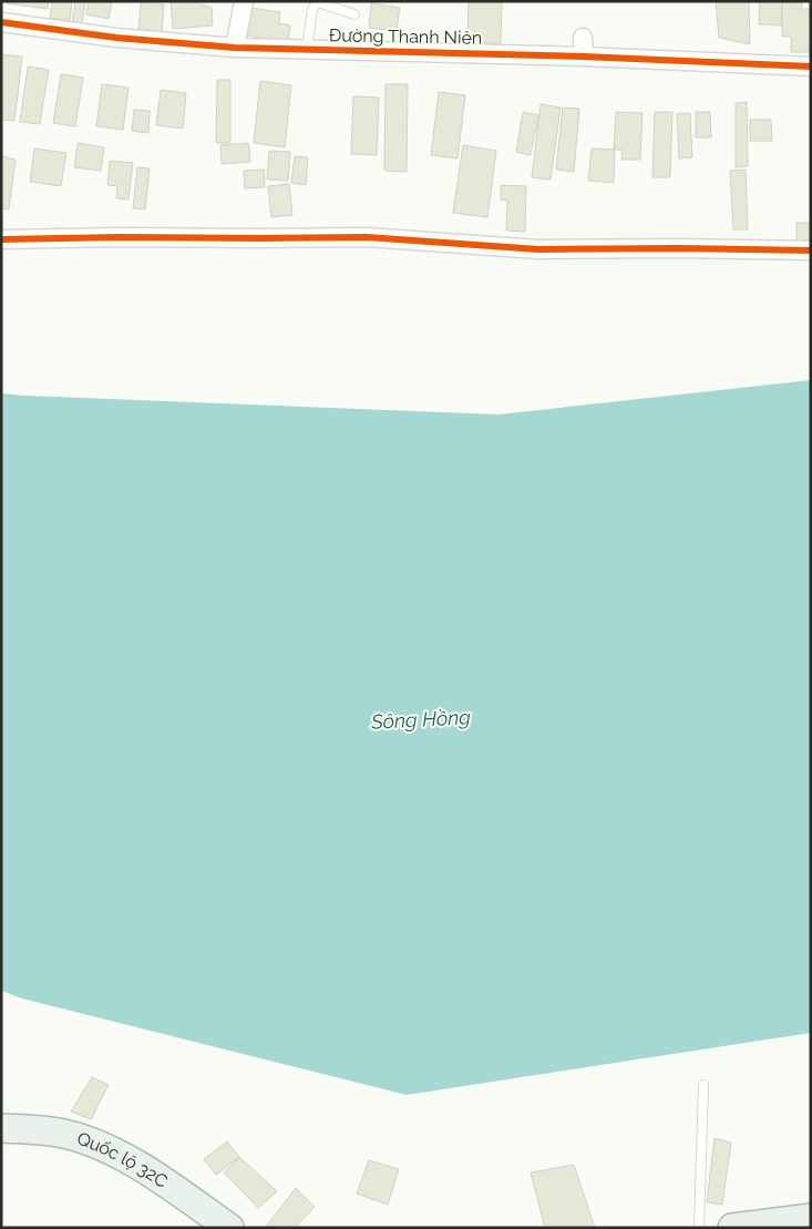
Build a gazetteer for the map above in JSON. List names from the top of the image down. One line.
{"streets":{"main road":["Quốc lộ 32C"],"street":["Đường Thanh Niên"]},"water":["Sông Hồng"]}
